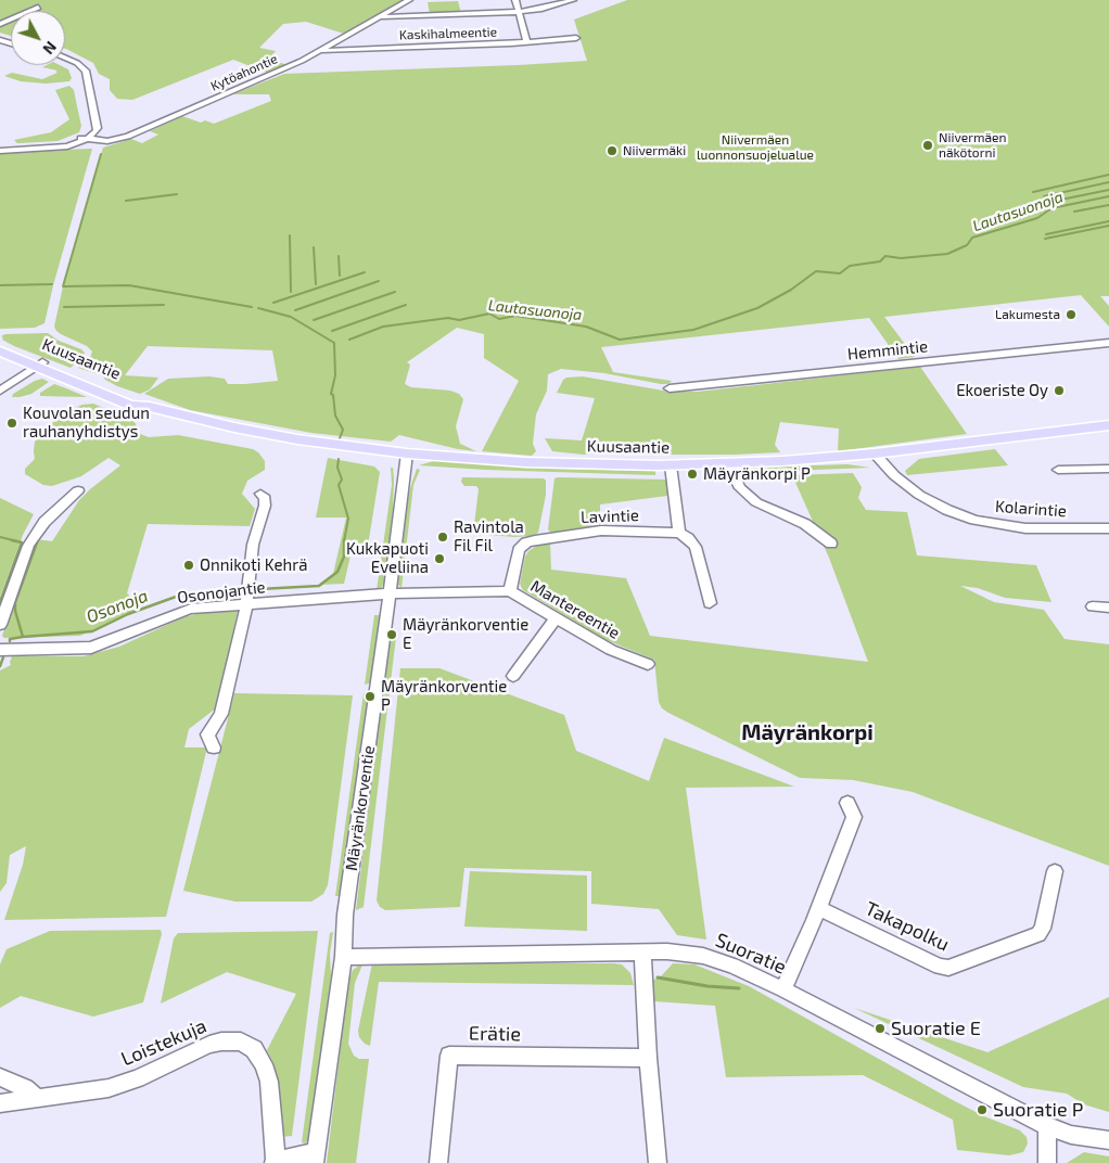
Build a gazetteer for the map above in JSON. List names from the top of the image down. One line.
{"streets":{"main road":["Kuusaantie"],"street":["Kaskihalmeentie","Kytöahontie","Hemmintie","Kolarintie","Lavintie","Osonojantie","Mantereentie","Mäyränkorventie","Takapolku","Suoratie","Erätie","Loistekuja"]},"crossings":[["Kaskihalmeentie","Kytöahontie"],["Kuusaantie","Kolarintie"],["Kuusaantie","Mäyränkorventie"],["Lavintie","Mantereentie"],["Osonojantie","Mantereentie"],["Osonojantie","Mäyränkorventie"],["Mantereentie","Mäyränkorventie"],["Mäyränkorventie","Suoratie"]],"districts":["Mäyränkorpi"],"water":["Lautasuonoja","Osonoja"],"parks":["Niivermäen luonnonsuojelualue"],"places":["Niivermäen näkötorni","Niivermäki","Lakumesta","Ekoeriste Oy","Kouvolan seudun rauhanyhdistys","Mäyränkorpi P","Ravintola Fil Fil","Kukkapuoti Eveliina","Onnikoti Kehrä","Mäyränkorventie E","Mäyränkorventie P","Suoratie E","Suoratie P"],"north":"bottom right"}
